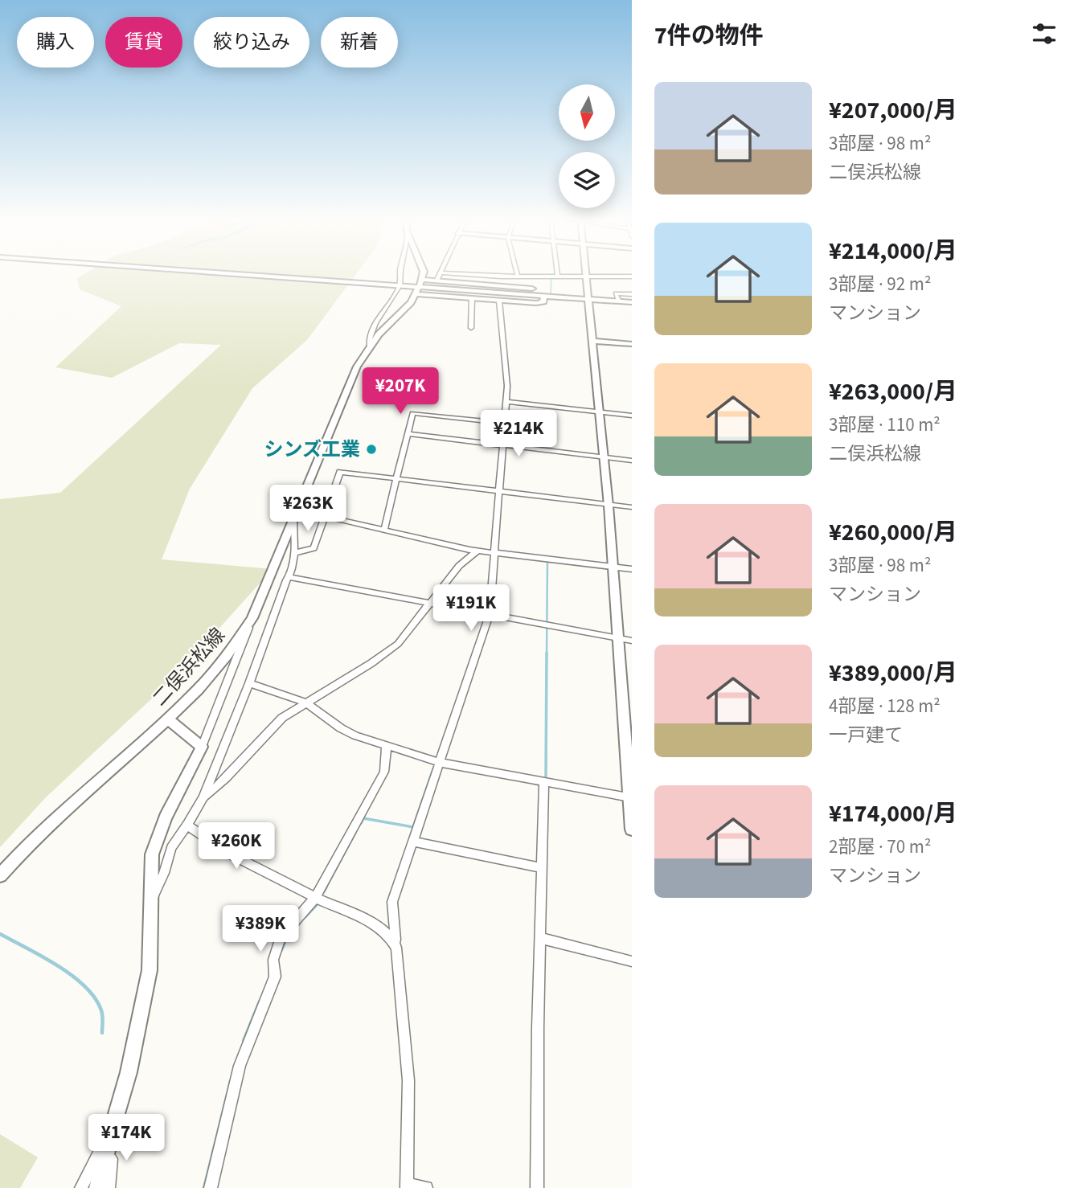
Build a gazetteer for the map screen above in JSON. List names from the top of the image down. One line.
{"streets":{"main road":["二俣浜松線"]},"places":["シンズ工業"],"north":"bottom","page":{"heading":"7件の物件","chip":["購入","賃貸","絞り込み","新着"],"list":[{"name":"¥207,000/月","note":"3部屋 · 98 m² · 二俣浜松線"},{"name":"¥214,000/月","note":"3部屋 · 92 m² · マンション"},{"name":"¥263,000/月","note":"3部屋 · 110 m² · 二俣浜松線"},{"name":"¥260,000/月","note":"3部屋 · 98 m² · マンション"},{"name":"¥389,000/月","note":"4部屋 · 128 m² · 一戸建て"},{"name":"¥174,000/月","note":"2部屋 · 70 m² · マンション"}],"price":["¥207K","¥214K","¥263K","¥191K","¥260K","¥389K","¥174K"]}}
